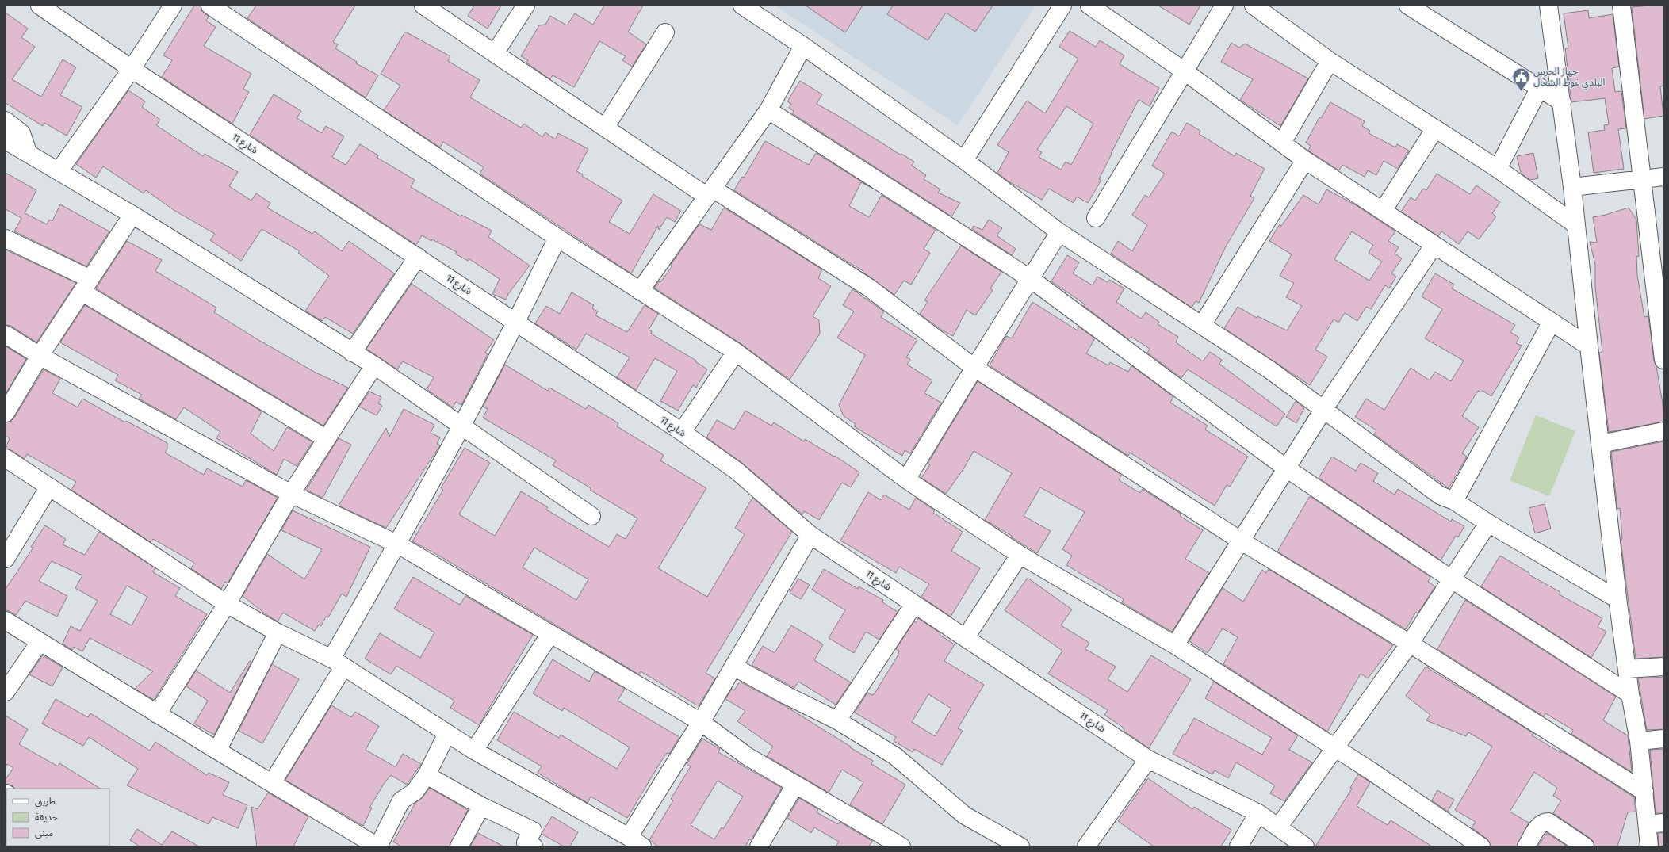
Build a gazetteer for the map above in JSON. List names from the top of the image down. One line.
{"streets":{"street":["شارع 11"]},"places":{"public building":["جهاز الحرس البلدي غوط الشعال"]},"legend":["طريق","حديقة","مبنى"]}
